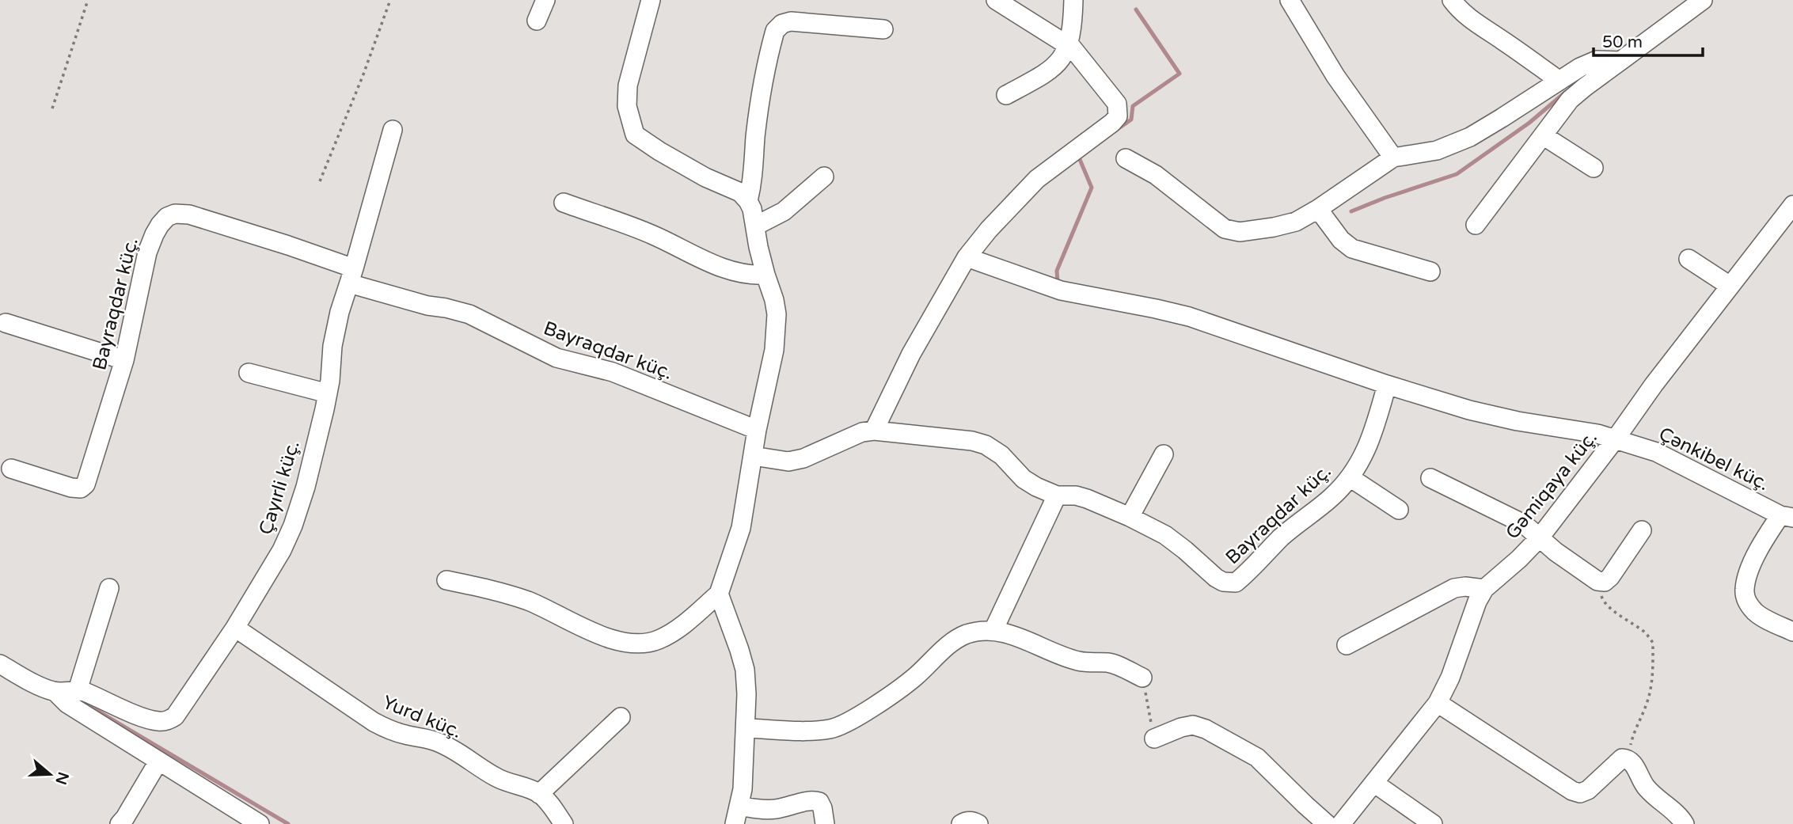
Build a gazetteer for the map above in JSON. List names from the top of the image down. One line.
{"streets":{"street":["Bayraqdar küç.","Çənkibel küç.","Gəmiqaya küç.","Çayırli küç.","Yurd küç."]},"crossings":[["Bayraqdar küç.","Çənkibel küç."],["Bayraqdar küç.","Çayırli küç."],["Çənkibel küç.","Gəmiqaya küç."],["Çayırli küç.","Yurd küç."]],"scale_bar":"50 m","north":"right"}
